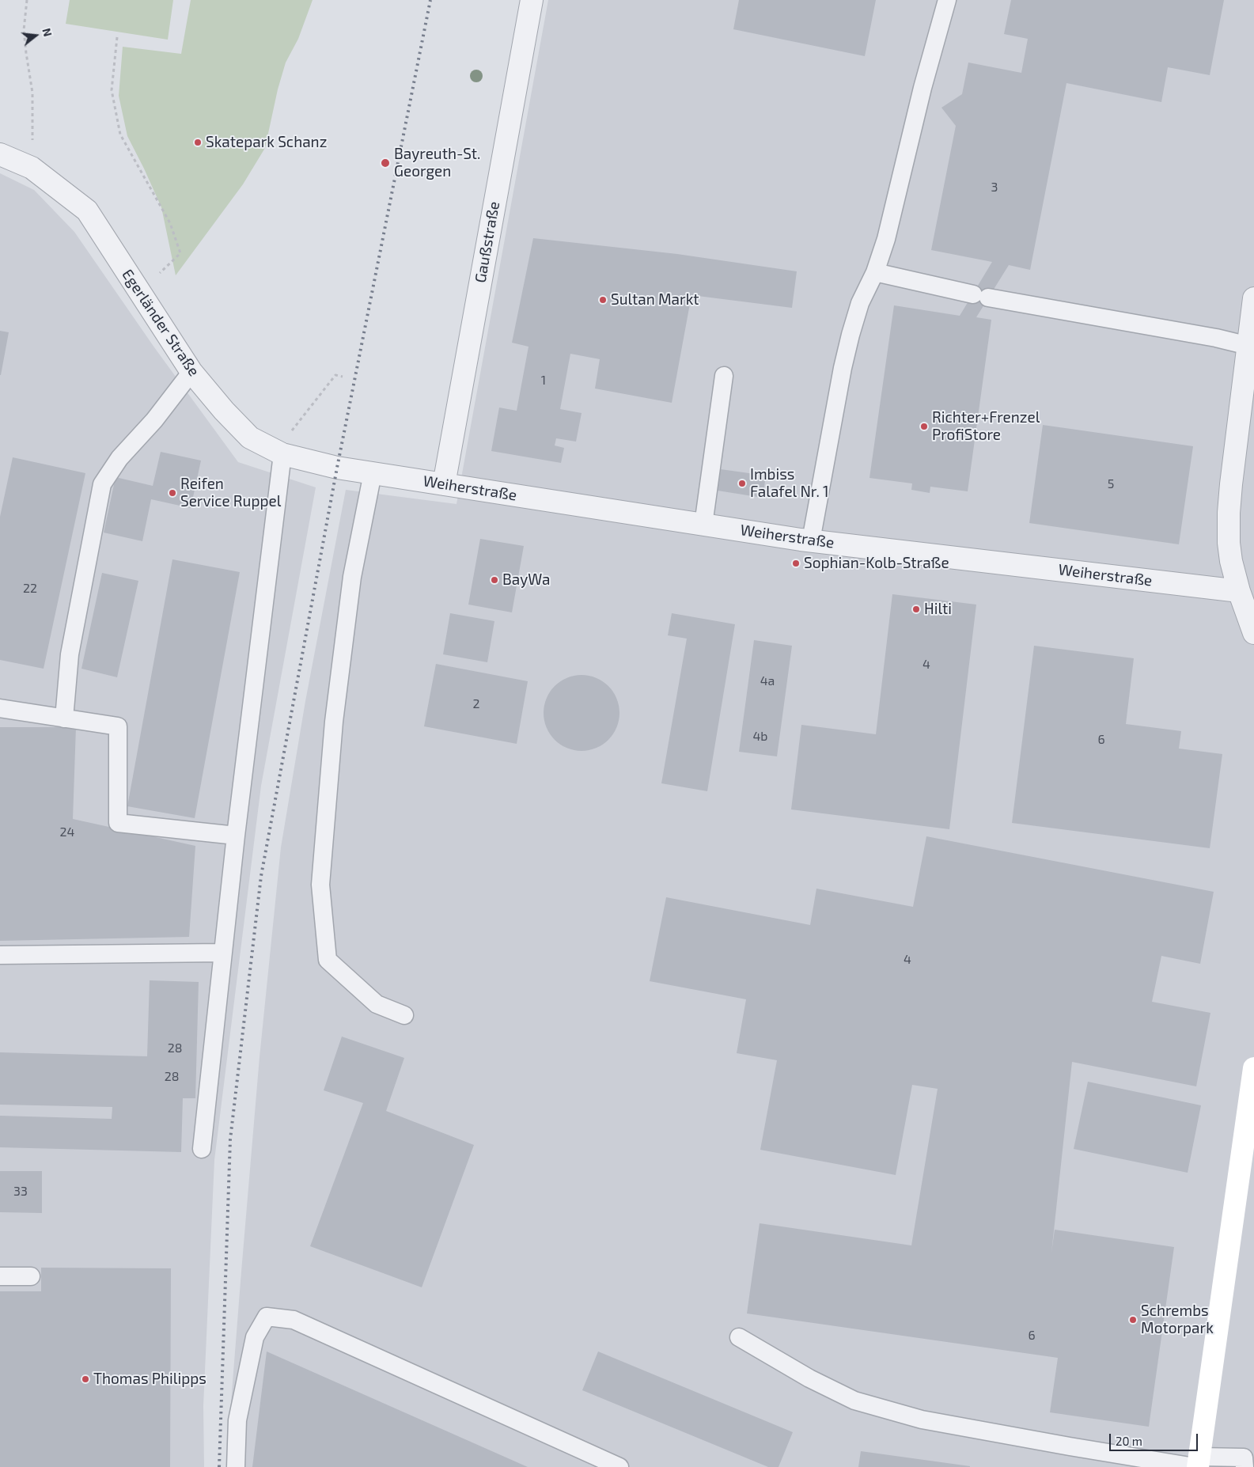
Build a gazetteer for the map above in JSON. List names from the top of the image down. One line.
{"streets":{"street":["Gaußstraße","Egerländer Straße","Weiherstraße"]},"crossings":[["Gaußstraße","Weiherstraße"],["Egerländer Straße","Weiherstraße"]],"places":["Skatepark Schanz","Bayreuth-St. Georgen","Sultan Markt","Richter+Frenzel ProfiStore","Imbiss Falafel Nr. 1","Reifen Service Ruppel","Sophian-Kolb-Straße","BayWa","Hilti","Schrembs Motorpark","Thomas Philipps"],"house_numbers":["3","1","5","22","4","4a","2","4b","6","24","4","28","28","33","6"],"scale_bar":"20 m","north":"right"}
